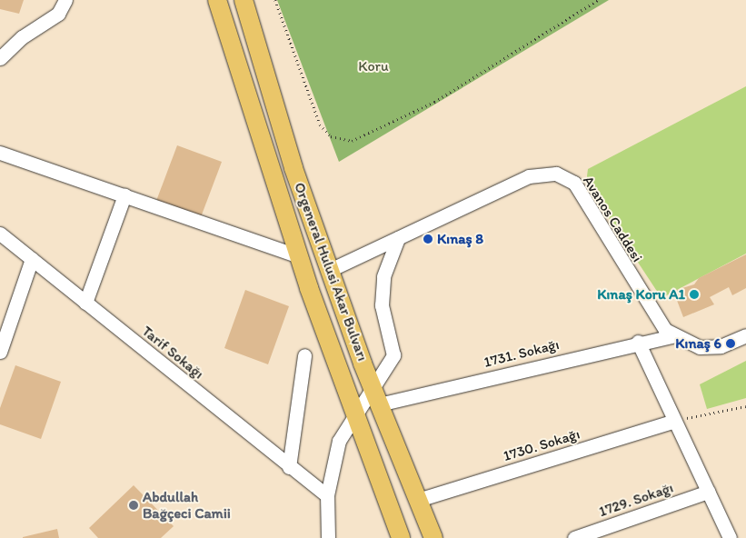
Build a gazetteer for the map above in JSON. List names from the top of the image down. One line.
{"streets":{"main road":["Orgeneral Hulusi Akar Bulvarı"],"street":["Avanos Caddesi","Tarif Sokağı","1731. Sokağı","1730. Sokağı","1729. Sokağı"]},"crossings":[["Avanos Caddesi","Orgeneral Hulusi Akar Bulvarı"],["Avanos Caddesi","1731. Sokağı"],["Orgeneral Hulusi Akar Bulvarı","1731. Sokağı"],["Orgeneral Hulusi Akar Bulvarı","1730. Sokağı"]],"parks":["Koru"],"places":["Kınaş 8","Kınaş Koru A1","Kınaş 6","Abdullah Bağçeci Camii"]}
